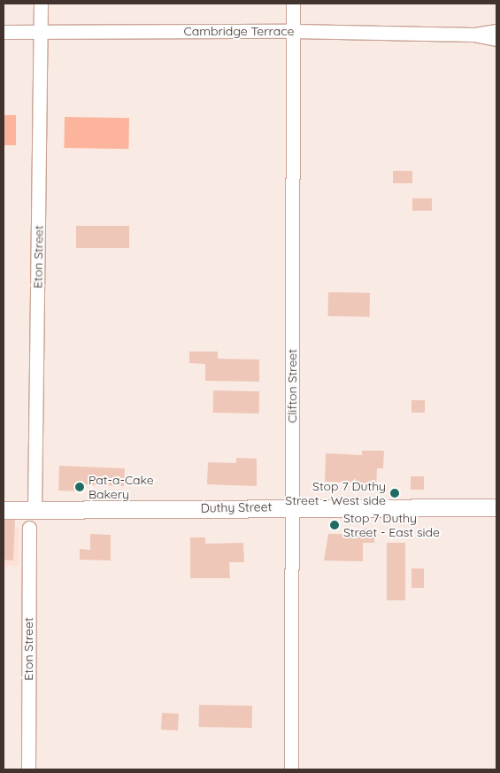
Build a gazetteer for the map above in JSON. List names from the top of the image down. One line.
{"streets":{"street":["Cambridge Terrace","Eton Street","Clifton Street","Duthy Street"]},"crossings":[["Cambridge Terrace","Eton Street"],["Cambridge Terrace","Clifton Street"],["Eton Street","Duthy Street"],["Clifton Street","Duthy Street"]],"places":["Pat-a-Cake Bakery","Stop 7 Duthy Street - West side","Stop 7 Duthy Street - East side"]}
